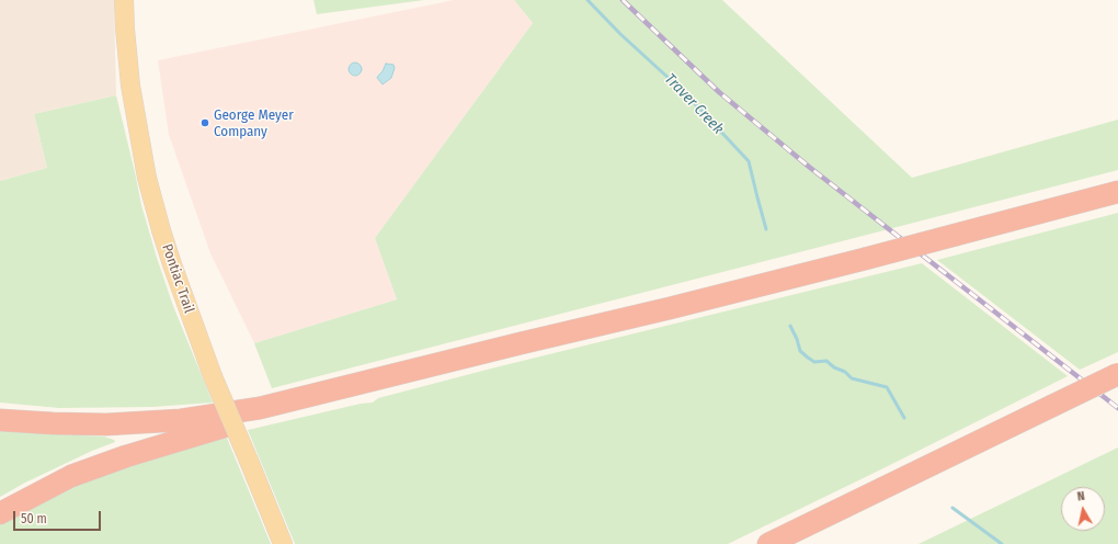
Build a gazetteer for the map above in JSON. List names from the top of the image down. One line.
{"streets":{"main road":["Pontiac Trail"]},"water":["Traver Creek"],"places":["George Meyer Company"],"scale_bar":"50 m","north":"top"}
